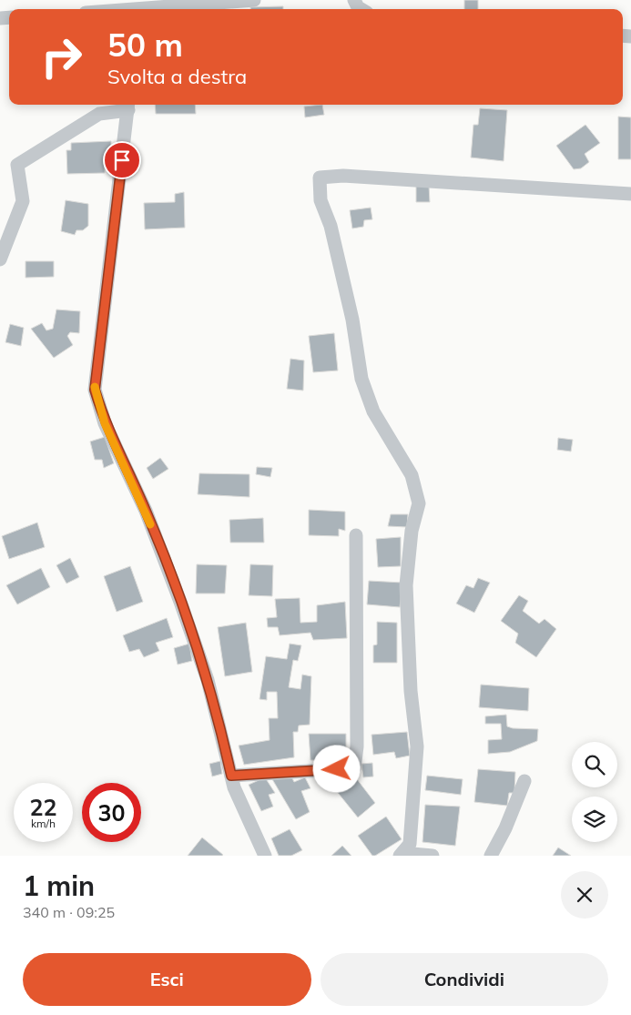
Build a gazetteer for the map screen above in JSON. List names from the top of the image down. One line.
{"page":{"turn":["50 m","Svolta a destra"],"speed":"22 km/h","limit":"30","heading":["1 min","340 m · 09:25"],"buttons":["Esci","Condividi"]}}
